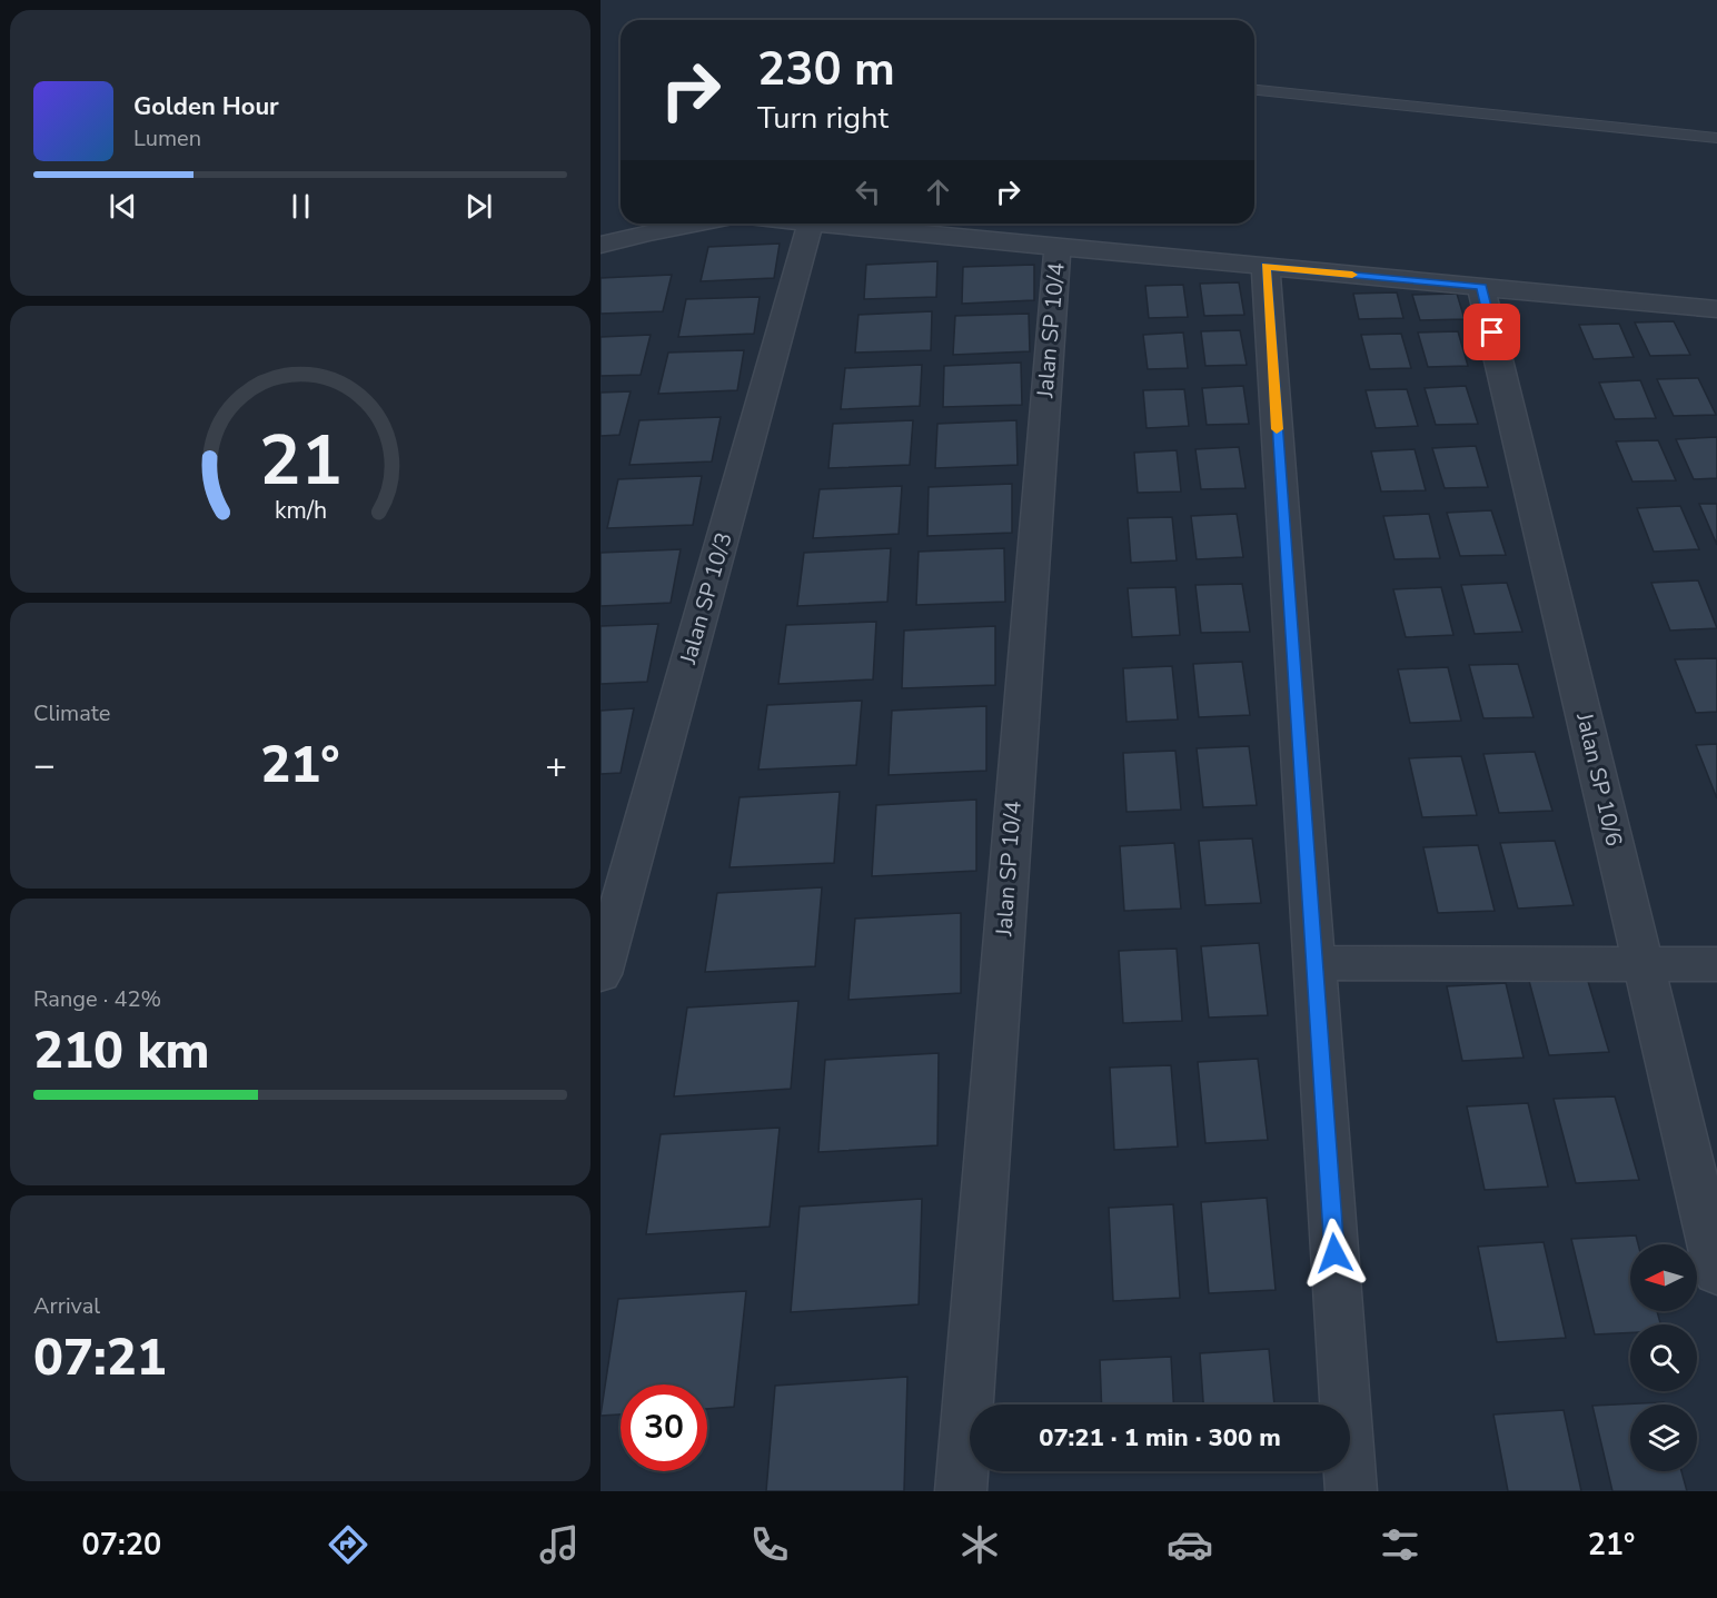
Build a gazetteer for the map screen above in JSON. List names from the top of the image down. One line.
{"streets":{"street":["Jalan SP 10/4","Jalan SP 10/3","Jalan SP 10/6"]},"north":"left","page":{"turn":["230 m","Turn right"],"song":["Golden Hour","Lumen"],"tile":["Climate",["Range · 42%","210 km"],["Arrival","07:21"]],"heat":["−","21°","+"],"limit":"30","trip":"07:21 · 1 min · 300 m","tabs":["07:20","21°"],"gauge":["21","km/h"]}}
